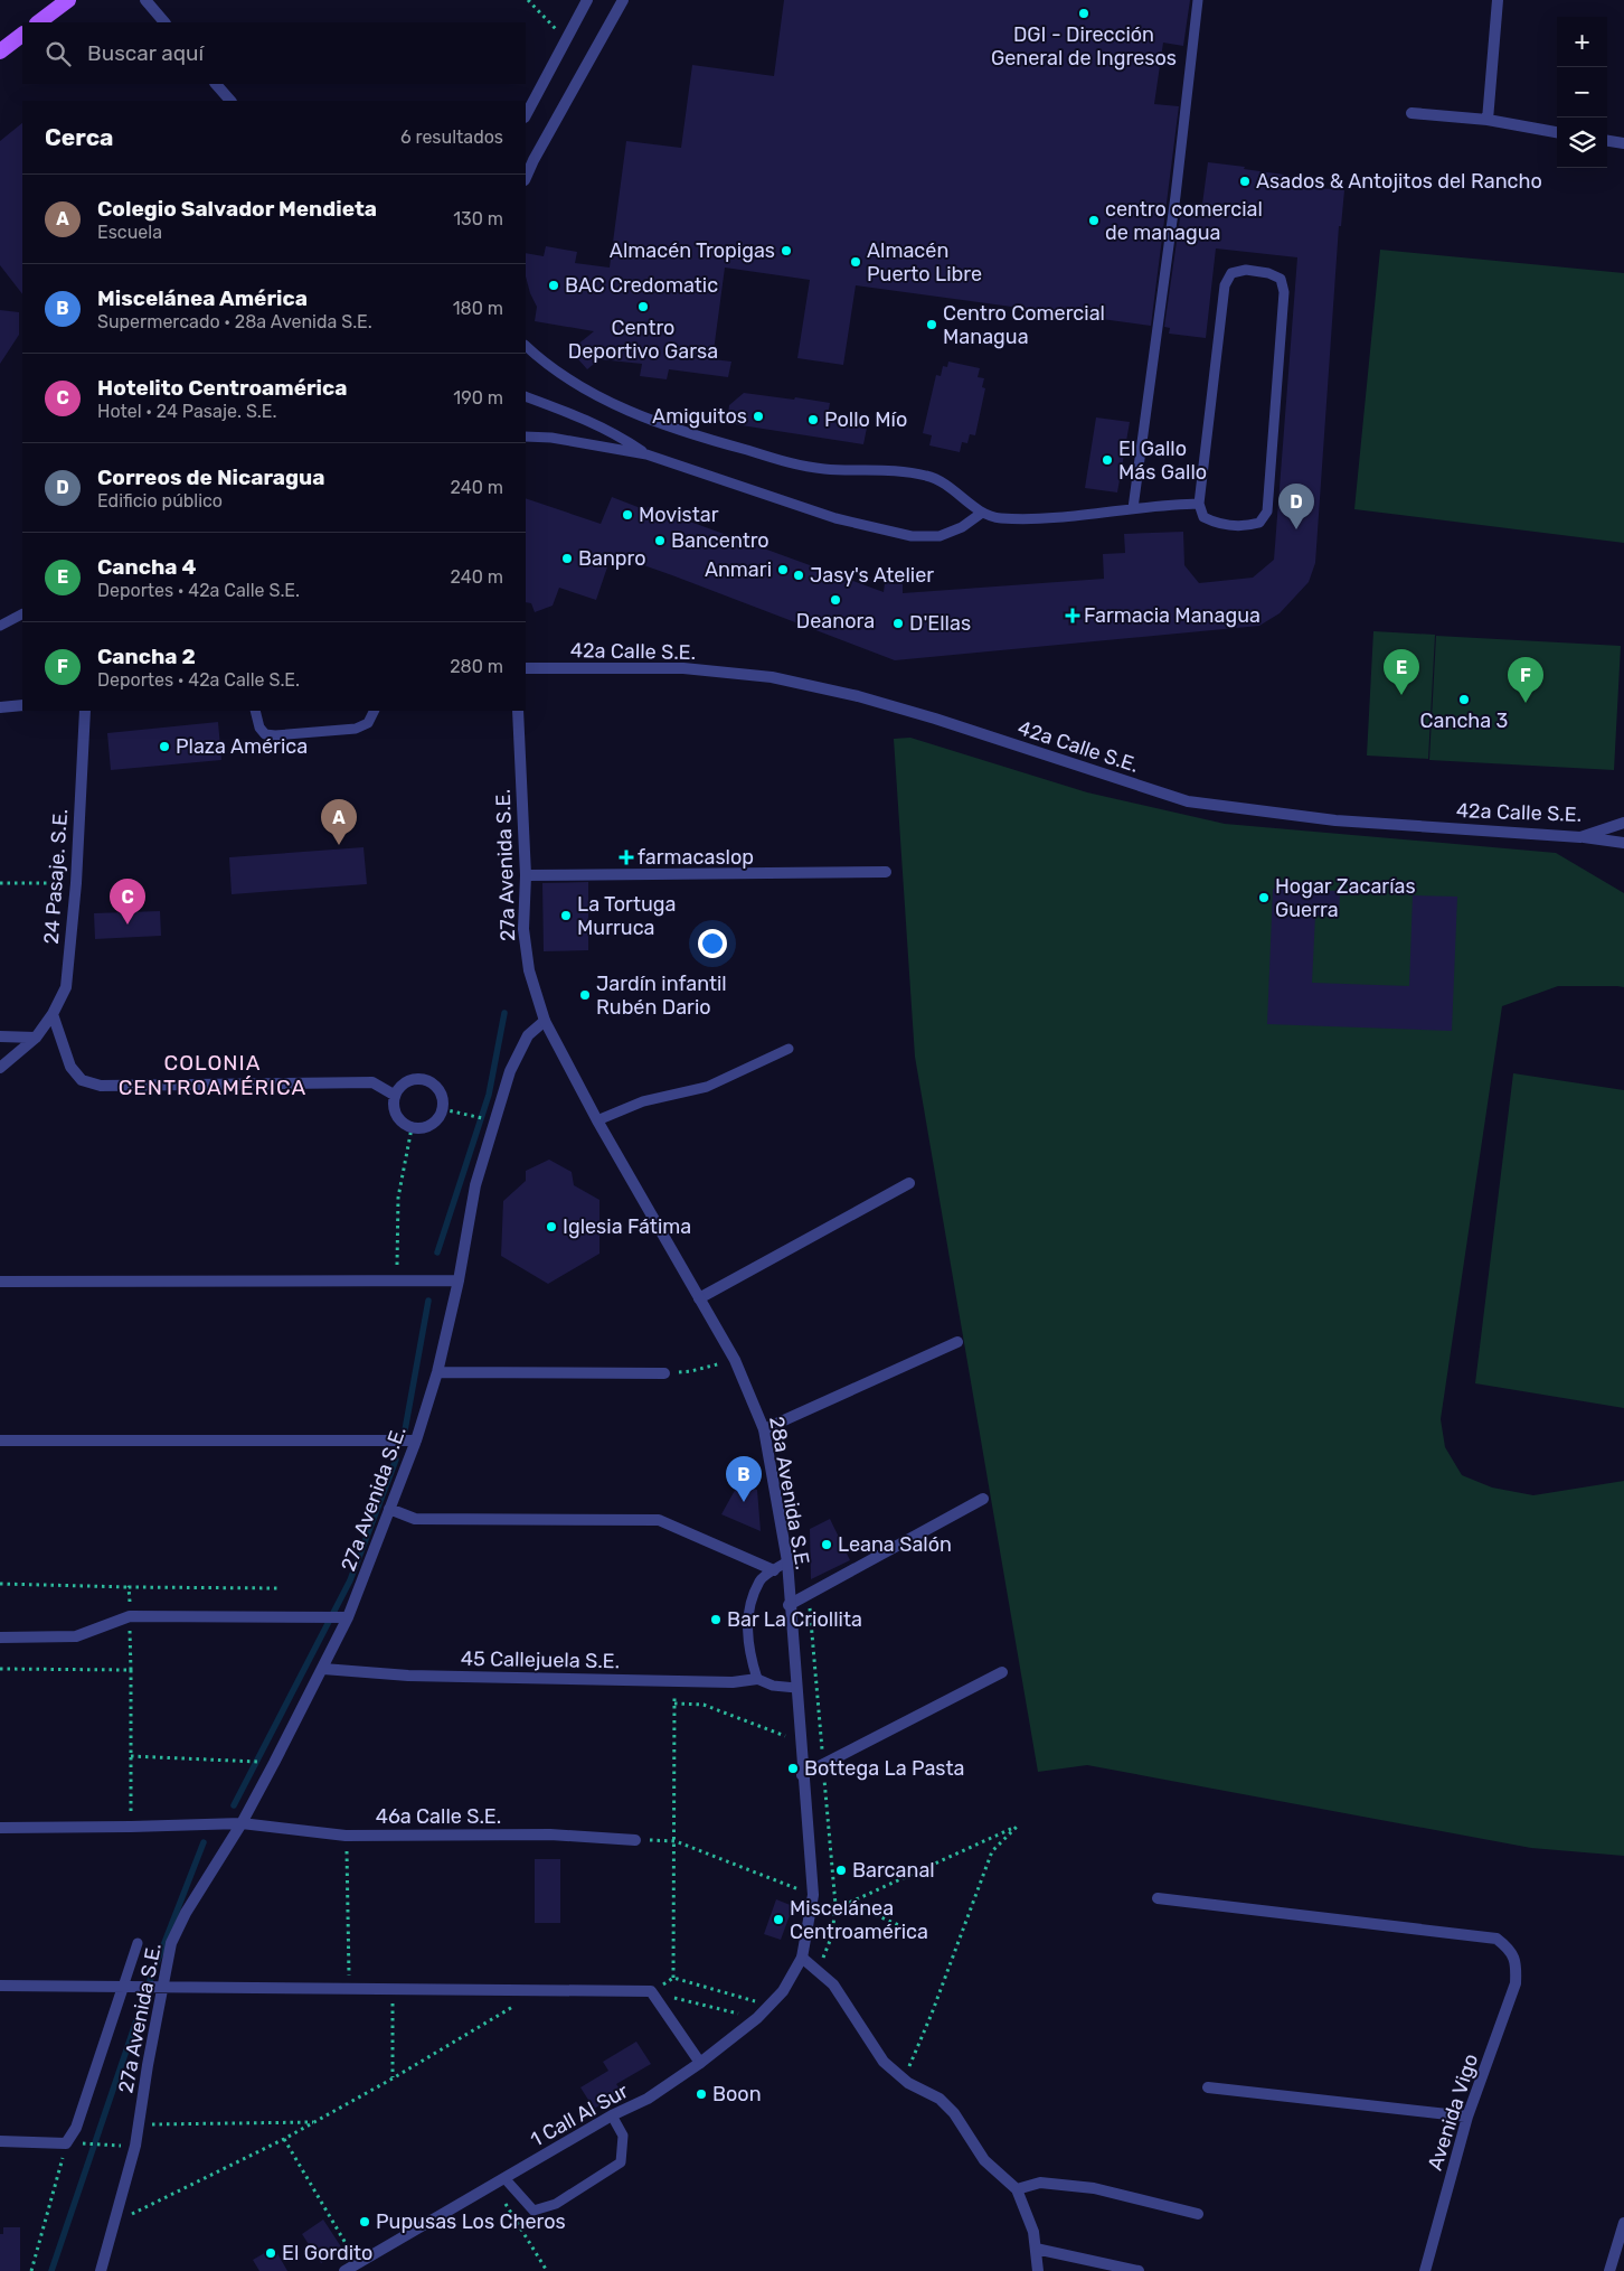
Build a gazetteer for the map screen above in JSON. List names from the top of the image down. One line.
{"streets":{"street":["42a Calle S.E.","27a Avenida S.E.","24 Pasaje. S.E.","28a Avenida S.E.","45 Callejuela S.E.","46a Calle S.E.","Avenida Vigo","1 Call Al Sur"]},"crossings":[["27a Avenida S.E.","28a Avenida S.E."],["27a Avenida S.E.","45 Callejuela S.E."],["27a Avenida S.E.","46a Calle S.E."],["28a Avenida S.E.","1 Call Al Sur"]],"districts":["COLONIA CENTROAMÉRICA"],"places":{"other":["DGI - Dirección General de Ingresos","Asados & Antojitos del Rancho","centro comercial de managua","Almacén Tropigas","Almacén Puerto Libre","BAC Credomatic","Centro Deportivo Garsa","Centro Comercial Managua","Amiguitos","Pollo Mío","El Gallo Más Gallo","Movistar","Bancentro","Banpro","Anmari","Jasy's Atelier","Deanora","D'Ellas","Cancha 3","Plaza América","Hogar Zacarías Guerra","La Tortuga Murruca","Jardín infantil Rubén Dario","Iglesia Fátima","Leana Salón","Bar La Criollita","Bottega La Pasta","Barcanal","Miscelánea Centroamérica","Boon","Pupusas Los Cheros","El Gordito"],"health":["Farmacia Managua","farmacaslop"]},"page":{"map_buttons":["+","−"],"search":"Buscar aquí","heading":["Cerca","6 resultados"],"list":[{"mark":"A","name":"Colegio Salvador Mendieta","note":"Escuela","value":"130 m"},{"mark":"B","name":"Miscelánea América","note":"Supermercado · 28a Avenida S.E.","value":"180 m"},{"mark":"C","name":"Hotelito Centroamérica","note":"Hotel · 24 Pasaje. S.E.","value":"190 m"},{"mark":"D","name":"Correos de Nicaragua","note":"Edificio público","value":"240 m"},{"mark":"E","name":"Cancha 4","note":"Deportes · 42a Calle S.E.","value":"240 m"},{"mark":"F","name":"Cancha 2","note":"Deportes · 42a Calle S.E.","value":"280 m"}],"pins":["D","E","F","A","C","B"]}}
